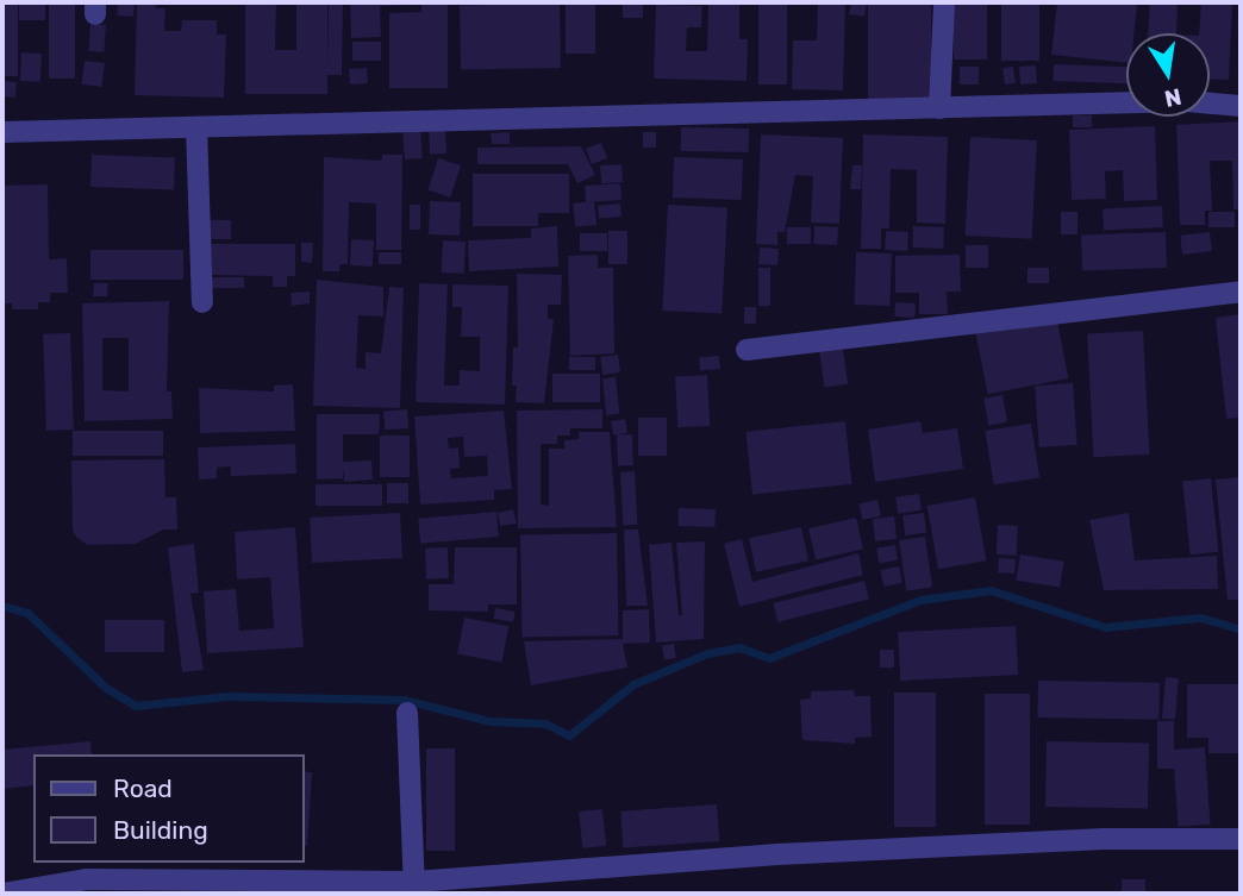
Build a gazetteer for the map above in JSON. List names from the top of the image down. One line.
{"legend":["Road","Building"],"north":"bottom"}
